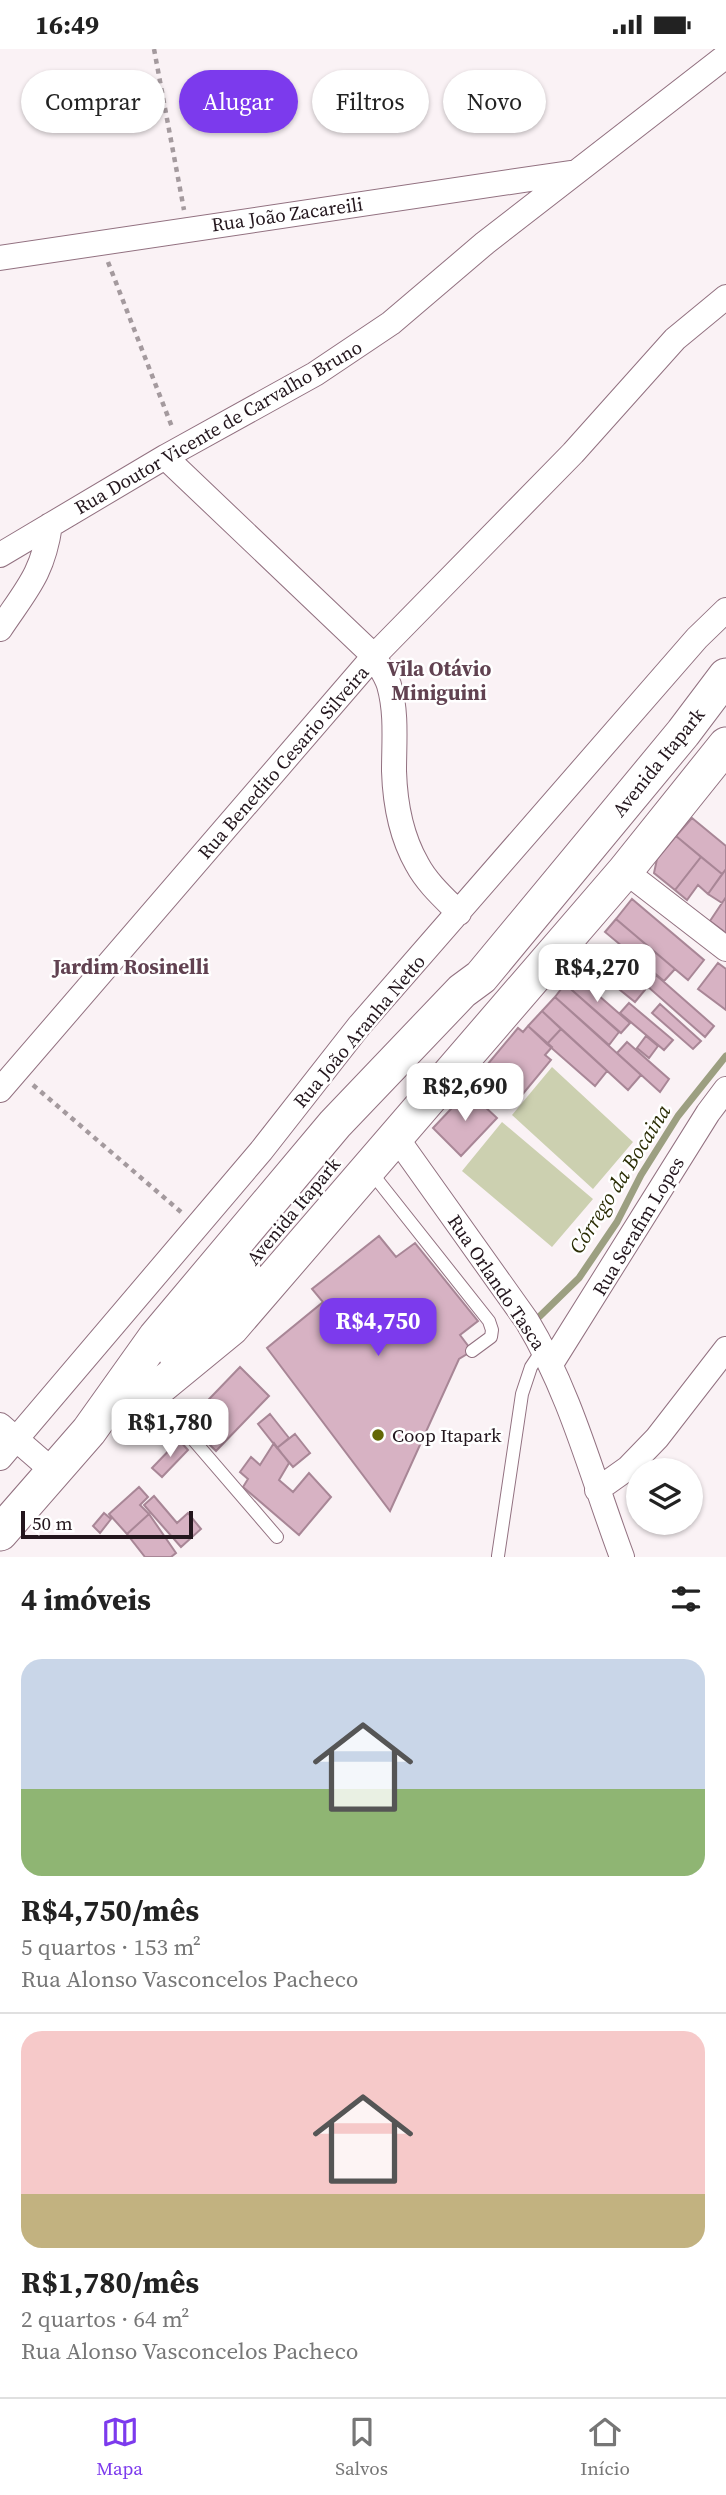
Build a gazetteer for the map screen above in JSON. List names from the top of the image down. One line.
{"streets":{"main road":["Avenida Itapark"],"street":["Rua João Zacareili","Rua Doutor Vicente de Carvalho Bruno","Rua Benedito Cesario Silveira","Rua João Aranha Netto","Rua Serafim Lopes","Rua Orlando Tasca"]},"crossings":[["Rua João Zacareili","Rua Doutor Vicente de Carvalho Bruno"],["Rua Serafim Lopes","Rua Orlando Tasca"]],"districts":["Vila Otávio Miniguini","Jardim Rosinelli"],"water":["Córrego da Bocaina"],"places":["Coop Itapark"],"scale_bar":"50 m","page":{"status":"16:49","chip":["Comprar","Alugar","Filtros","Novo"],"price":["R$4,270","R$2,690","R$4,750","R$1,780"],"scale":"50 m","heading":"4 imóveis","list":[{"name":"R$4,750/mês","note":"5 quartos · 153 m² · Rua Alonso Vasconcelos Pacheco"},{"name":"R$1,780/mês","note":"2 quartos · 64 m² · Rua Alonso Vasconcelos Pacheco"}],"tabs":["Mapa","Salvos","Início"]}}
